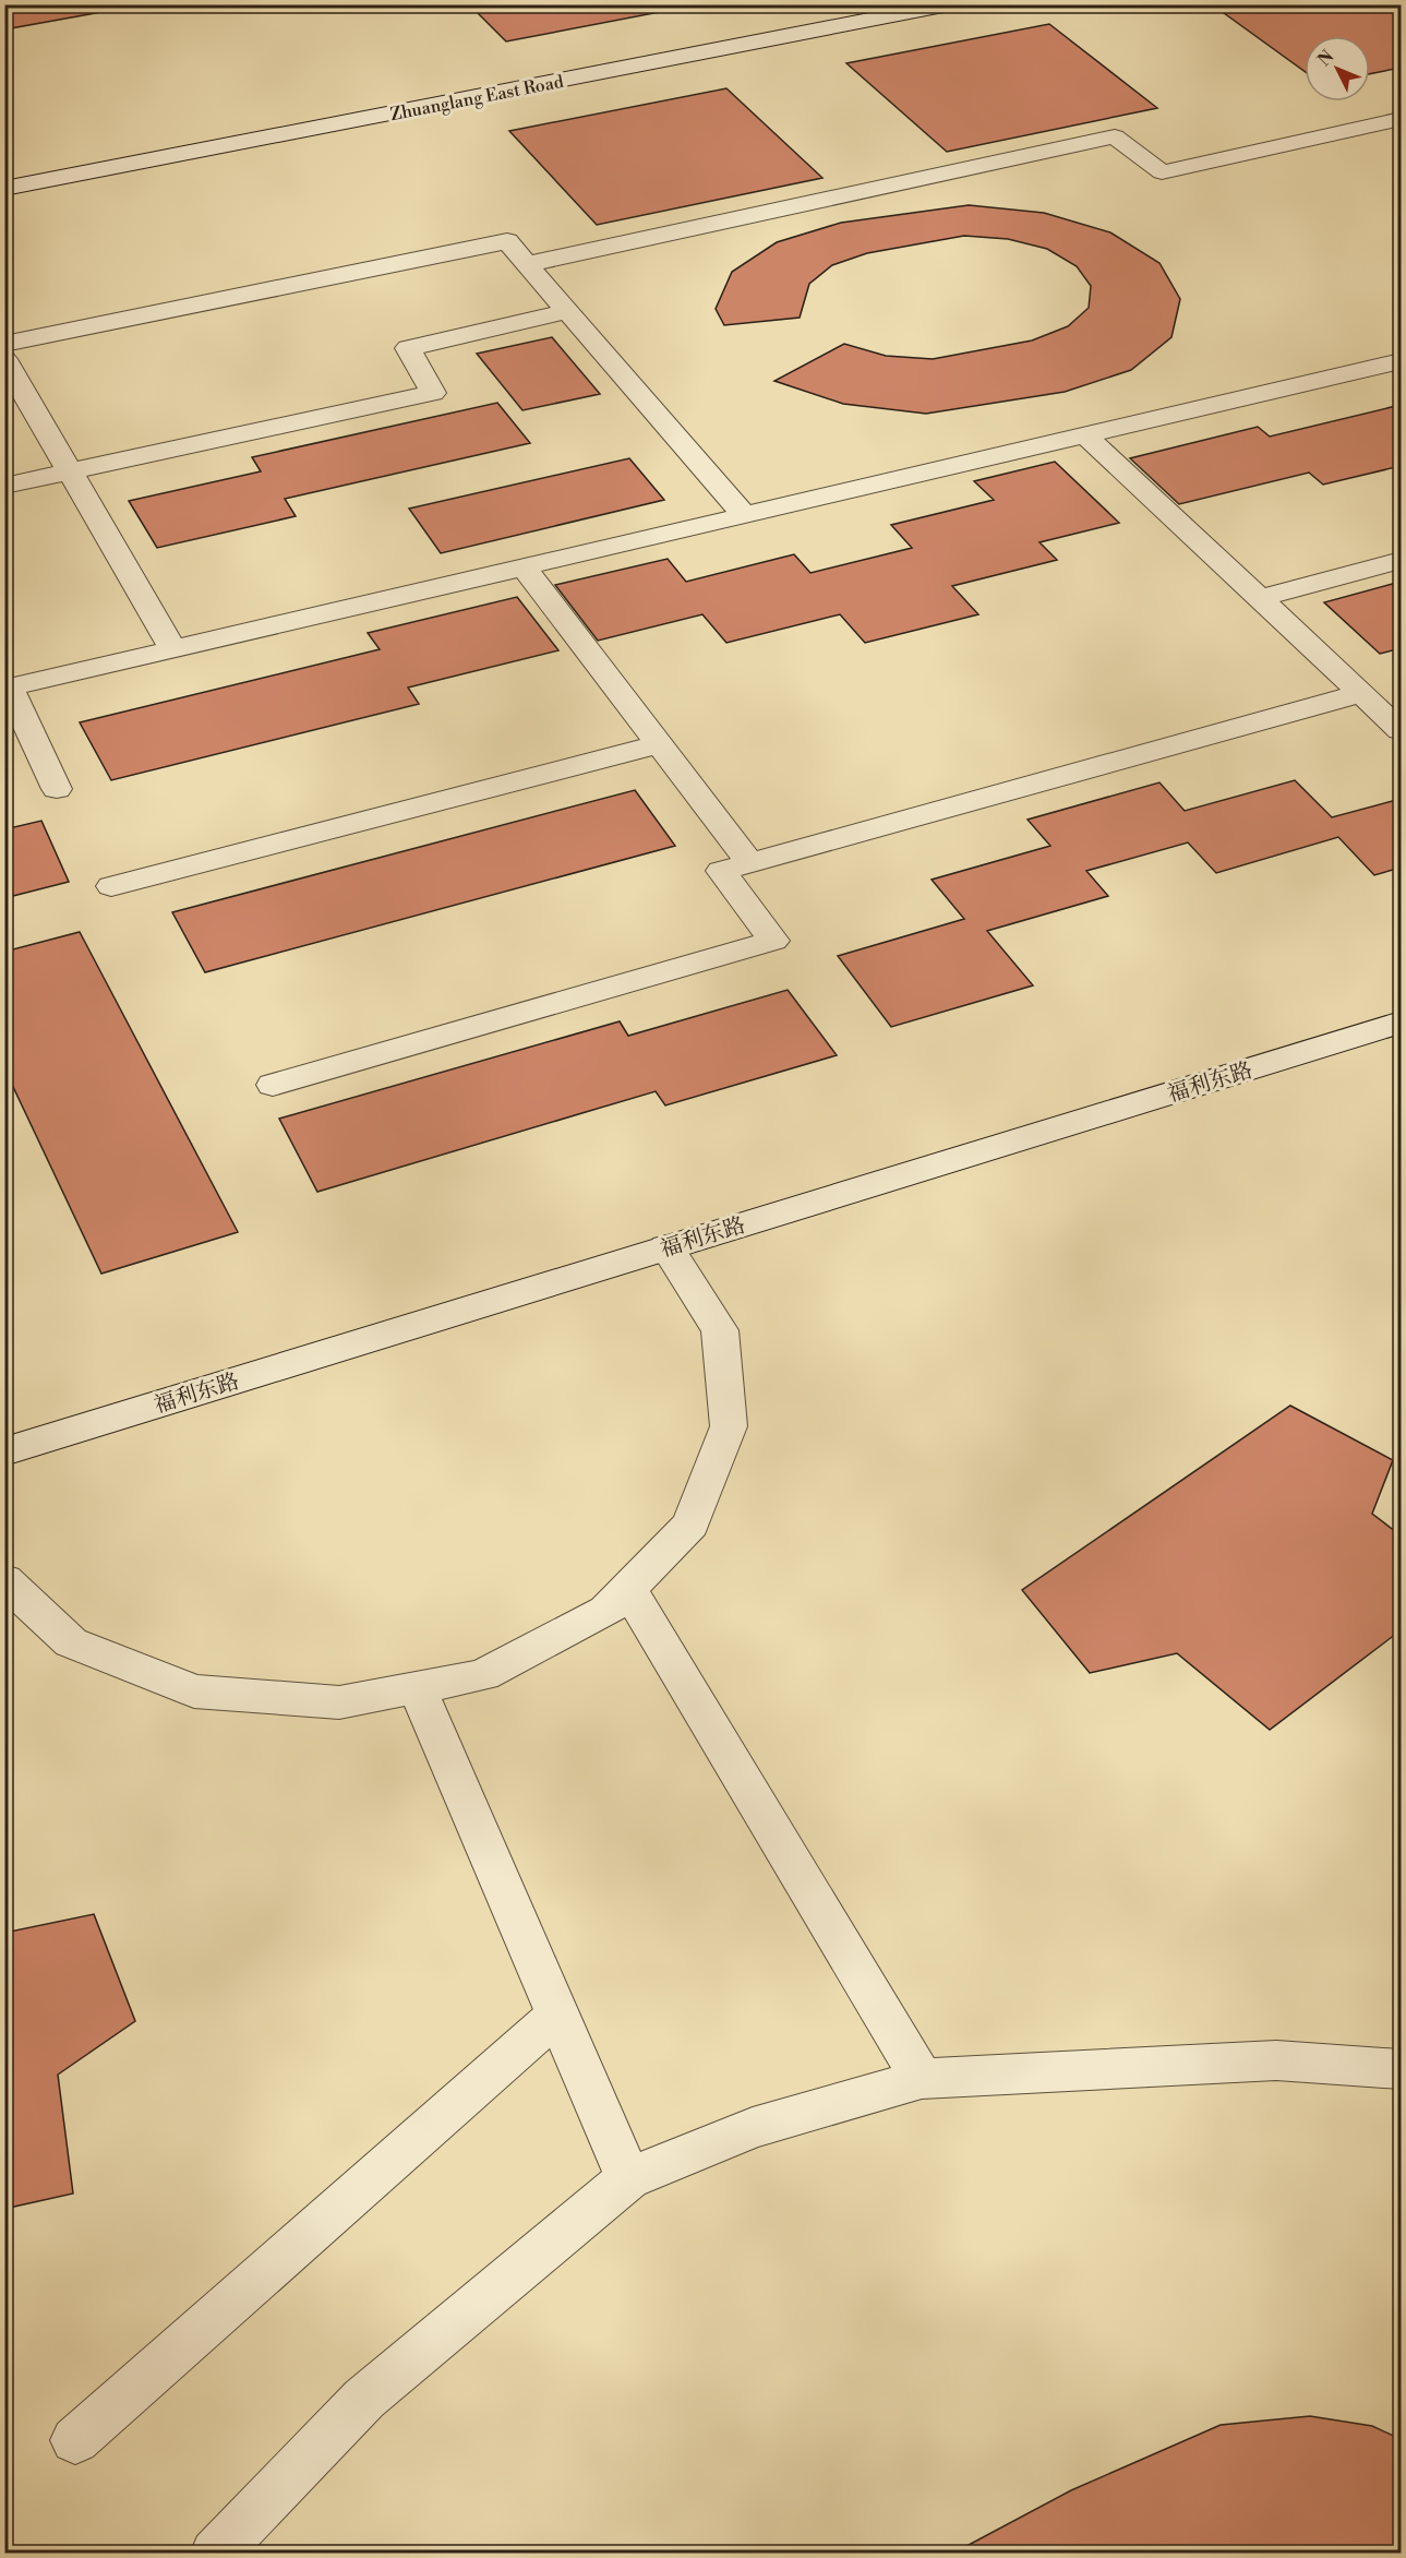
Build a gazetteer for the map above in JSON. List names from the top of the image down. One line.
{"streets":{"street":["Zhuanglang East Road","福利东路"]},"north":"top left"}
